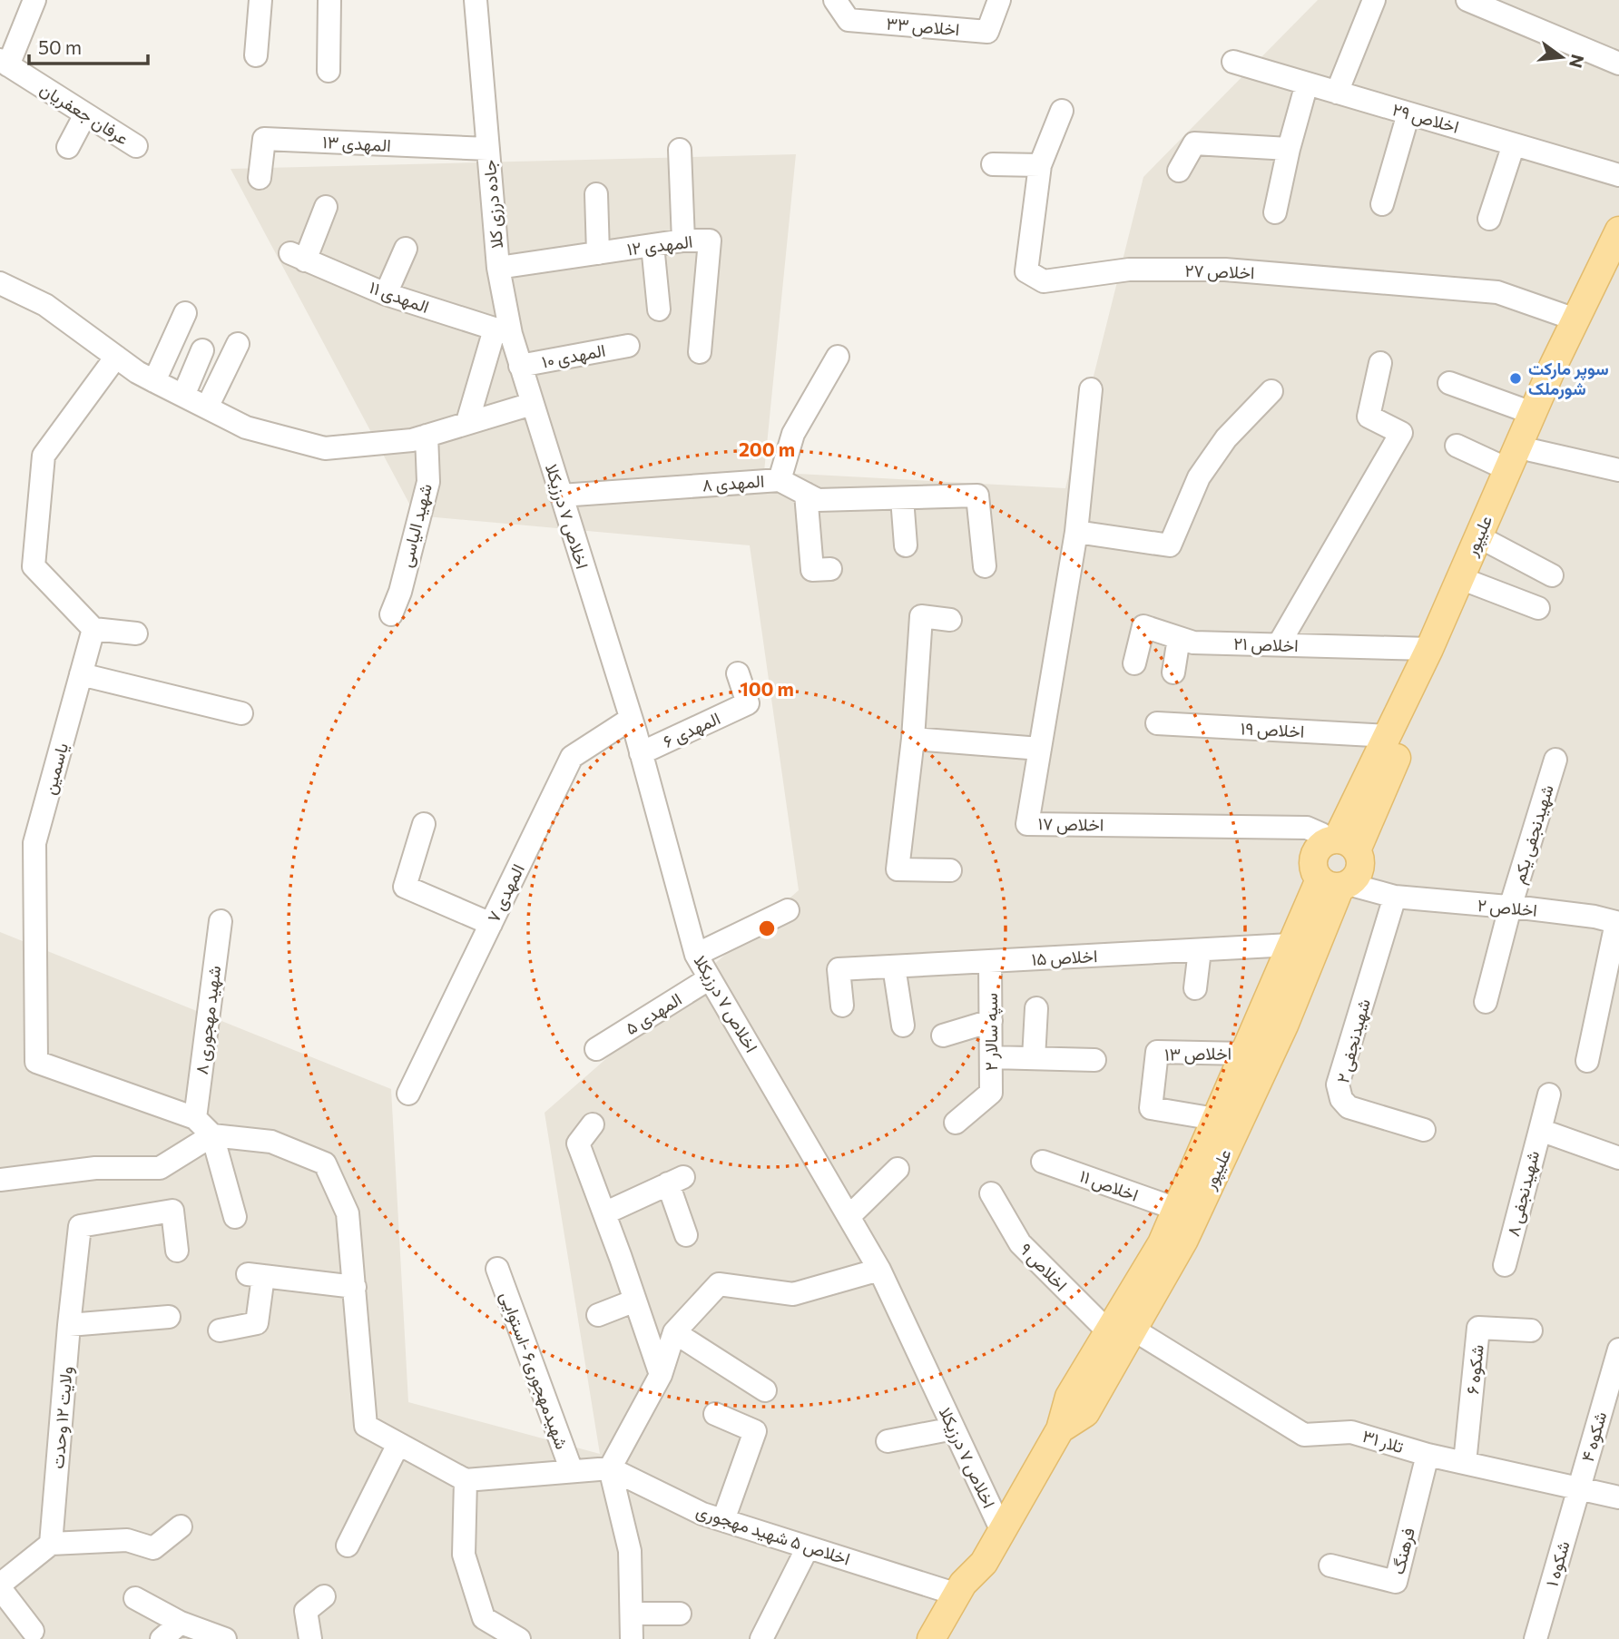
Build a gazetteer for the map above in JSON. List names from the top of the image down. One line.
{"streets":{"main road":["علیپور"],"street":["اخلاص ۳۳","عرفان جعفریان","اخلاص ۲۹","المهدی ۱۳","جاده درزی کلا","المهدی ۱۲","اخلاص ۲۷","المهدی ۱۱","المهدی ۱۰","المهدی ۸","اخلاص ۷ درزیکلا","شهید الیاسی","اخلاص ۲۱","المهدی ۶","اخلاص ۱۹","یاسمین","اخلاص ۱۷","شهیدنجفی یکم","المهدی ۷","اخلاص ۲","اخلاص ۱۵","المهدی ۵","شهید مهجوری ۸","سپه سالار ۲","شهیدنجفی ۲","اخلاص ۱۳","اخلاص ۱۱","شهیدنجفی ۸","اخلاص ۹","شکوه ۶","شهیدمهجوری۶ -استوایی","ولایت ۱۲ وحدت","شکوه ۴","تلار ۳۱","اخلاص ۵ شهید مهجوری","فرهنگ","شکوه ۱"]},"crossings":[["المهدی ۱۳","جاده درزی کلا"],["جاده درزی کلا","المهدی ۱۲"],["جاده درزی کلا","المهدی ۱۱"],["جاده درزی کلا","المهدی ۱۰"],["جاده درزی کلا","اخلاص ۷ درزیکلا"],["اخلاص ۲۷","علیپور"],["المهدی ۸","اخلاص ۷ درزیکلا"],["اخلاص ۷ درزیکلا","علیپور"],["اخلاص ۷ درزیکلا","المهدی ۶"],["اخلاص ۷ درزیکلا","المهدی ۷"],["اخلاص ۷ درزیکلا","المهدی ۵"],["علیپور","اخلاص ۲۱"],["علیپور","اخلاص ۱۹"],["علیپور","اخلاص ۱۷"],["علیپور","اخلاص ۲"],["علیپور","اخلاص ۱۵"],["علیپور","اخلاص ۱۳"],["علیپور","اخلاص ۱۱"],["علیپور","اخلاص ۹"],["علیپور","تلار ۳۱"],["علیپور","اخلاص ۵ شهید مهجوری"],["یاسمین","شهید مهجوری ۸"],["اخلاص ۱۷","اخلاص ۲"],["شهیدنجفی یکم","اخلاص ۲"],["اخلاص ۲","شهیدنجفی ۲"],["اخلاص ۱۵","سپه سالار ۲"],["اخلاص ۹","تلار ۳۱"],["شکوه ۶","تلار ۳۱"],["شکوه ۴","تلار ۳۱"],["شکوه ۴","شکوه ۱"],["تلار ۳۱","فرهنگ"],["تلار ۳۱","شکوه ۱"]],"places":["سوپر مارکت شورملک"],"scale_bar":"50 m","north":"right","rings":["200 m","100 m"]}
